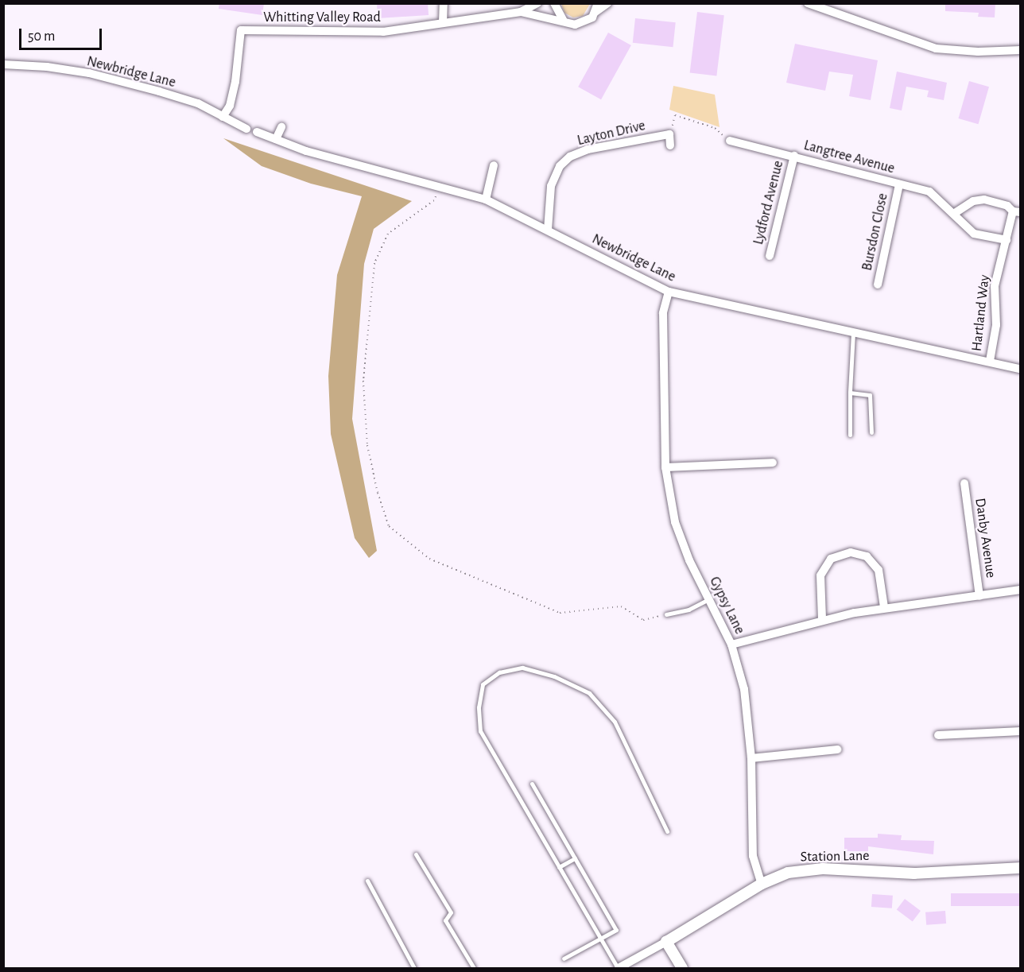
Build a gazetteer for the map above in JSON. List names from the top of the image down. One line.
{"streets":{"street":["Whitting Valley Road","Newbridge Lane","Layton Drive","Langtree Avenue","Lydford Avenue","Bursdon Close","Hartland Way","Danby Avenue","Gypsy Lane","Station Lane"]},"crossings":[["Whitting Valley Road","Newbridge Lane"],["Newbridge Lane","Layton Drive"],["Newbridge Lane","Hartland Way"],["Newbridge Lane","Gypsy Lane"],["Langtree Avenue","Lydford Avenue"],["Langtree Avenue","Bursdon Close"],["Langtree Avenue","Hartland Way"],["Danby Avenue","Gypsy Lane"],["Gypsy Lane","Station Lane"]],"scale_bar":"50 m"}
